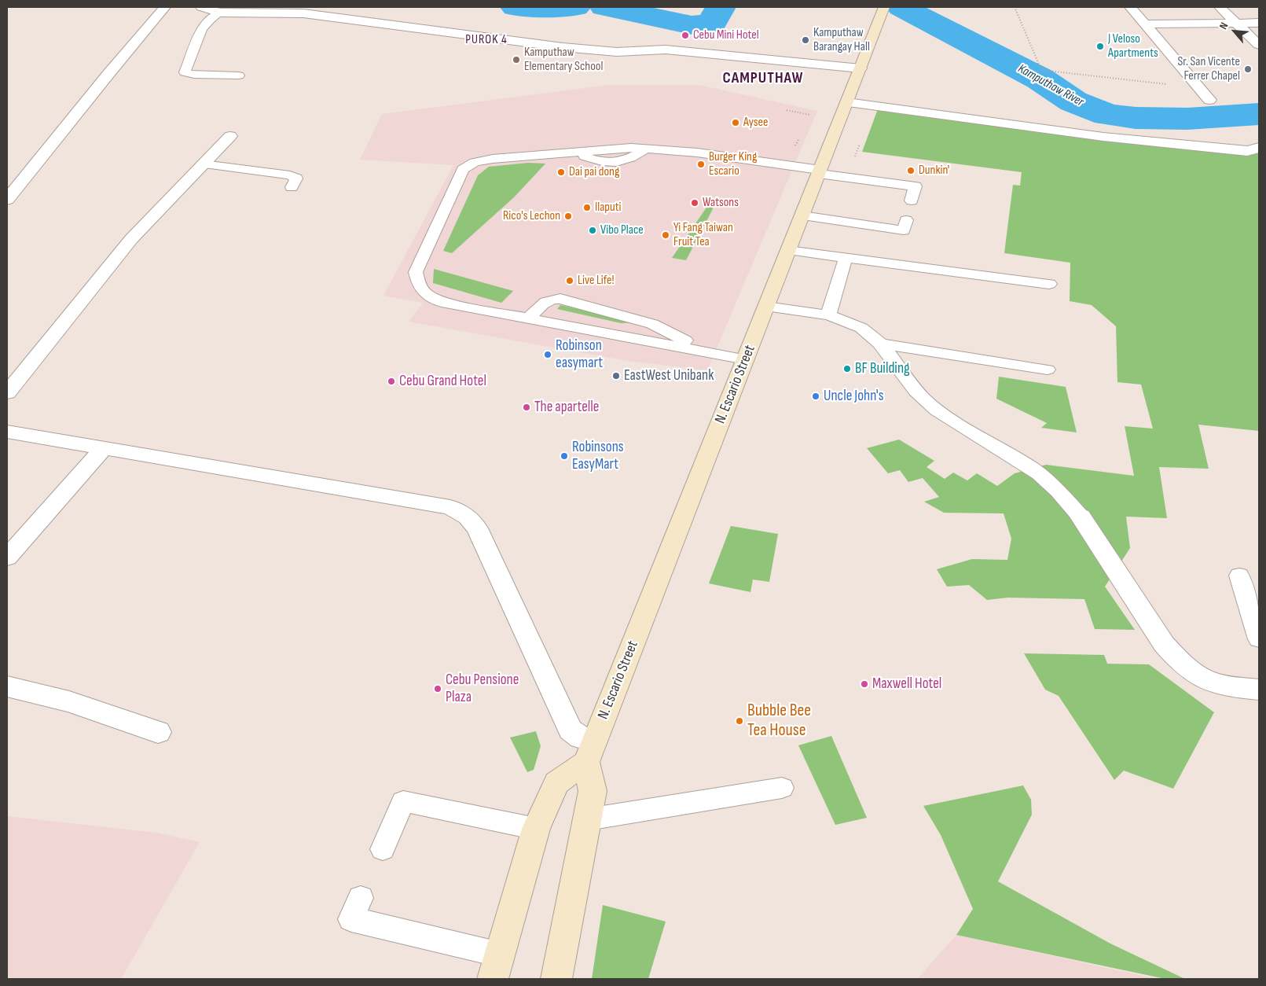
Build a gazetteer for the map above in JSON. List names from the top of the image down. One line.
{"streets":{"main road":["N. Escario Street"]},"districts":["PUROK 4","CAMPUTHAW"],"water":["Kamputhaw River"],"places":["Cebu Mini Hotel","Kamputhaw Barangay Hall","J Veloso Apartments","Kamputhaw Elementary School","Sr. San Vicente Ferrer Chapel","Aysee","Burger King Escario","Dunkin'","Dai pai dong","Watsons","Ilaputi","Rico's Lechon","Vibo Place","Yi Fang Taiwan Fruit Tea","Live Life!","Robinson easymart","BF Building","EastWest Unibank","Cebu Grand Hotel","Uncle John's","The apartelle","Robinsons EasyMart","Maxwell Hotel","Cebu Pensione Plaza","Bubble Bee Tea House"],"north":"top left"}
